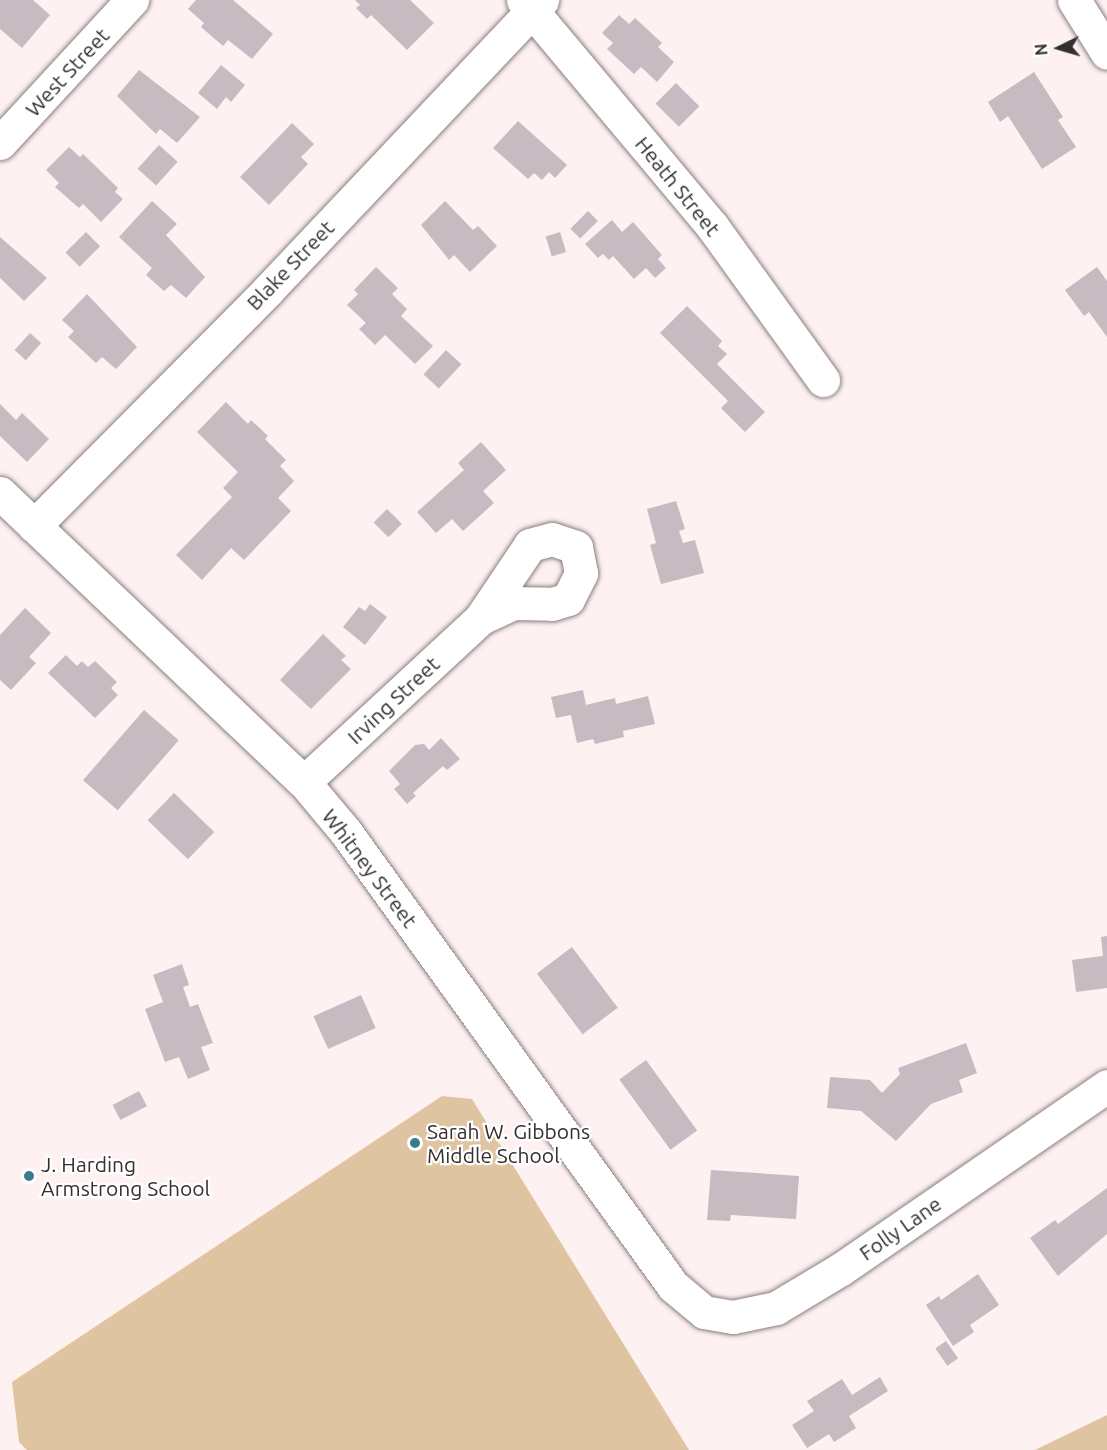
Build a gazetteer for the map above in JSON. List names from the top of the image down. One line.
{"streets":{"street":["West Street","Heath Street","Blake Street","Irving Street","Whitney Street","Folly Lane"]},"crossings":[["Heath Street","Blake Street"],["Blake Street","Whitney Street"],["Irving Street","Whitney Street"],["Whitney Street","Folly Lane"]],"places":["Sarah W. Gibbons Middle School","J. Harding Armstrong School"],"north":"left"}
